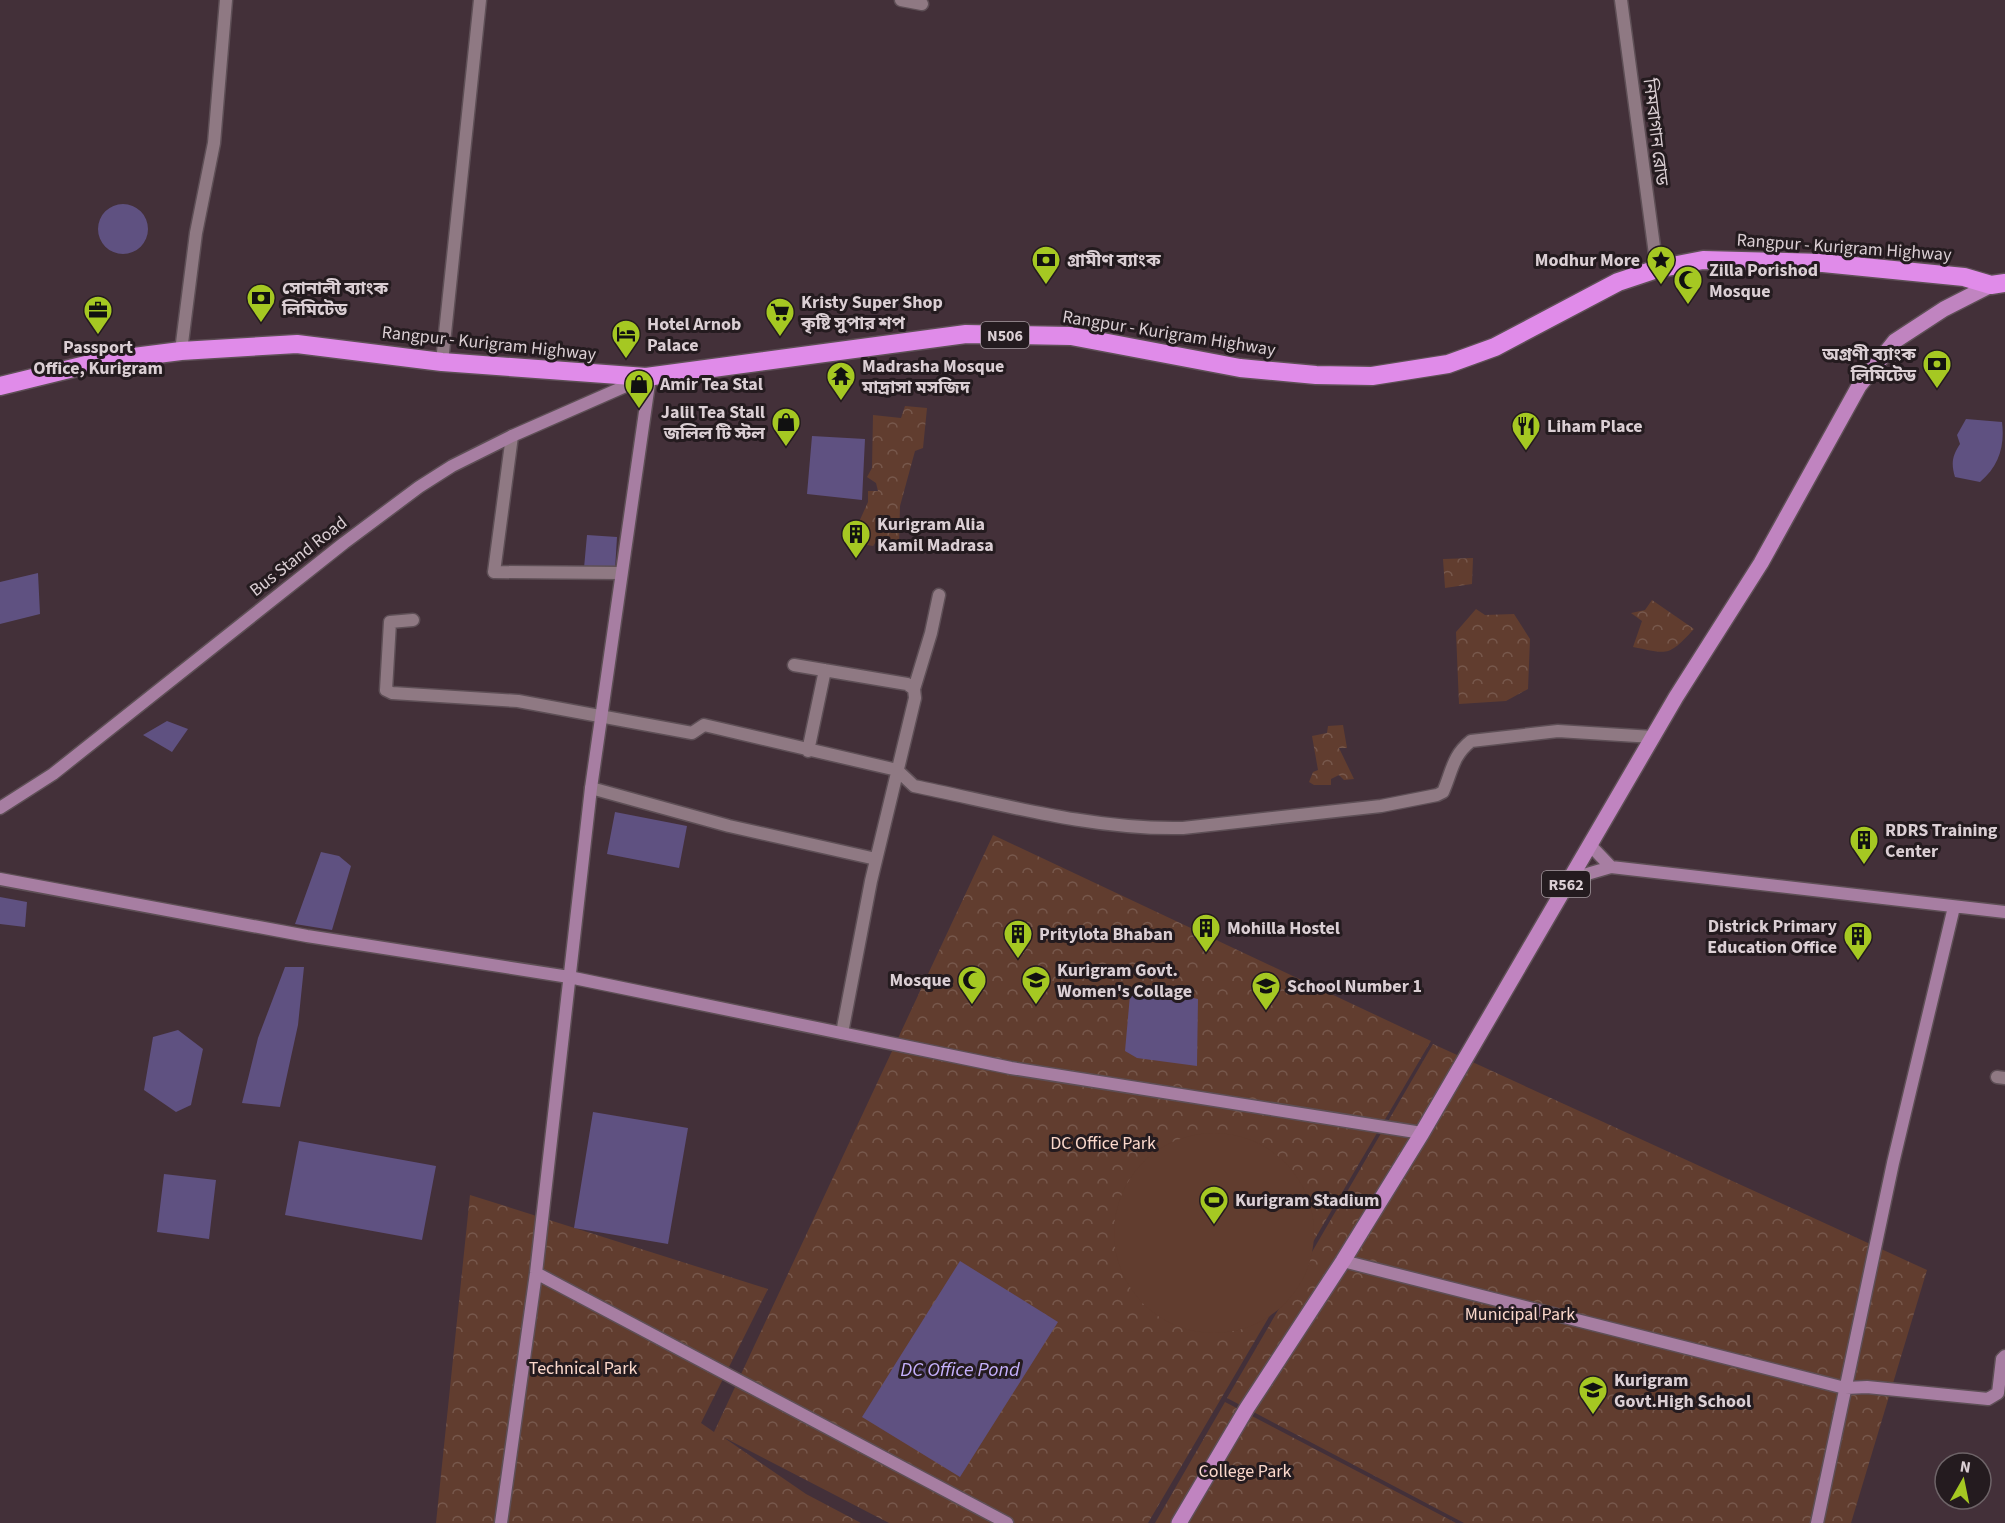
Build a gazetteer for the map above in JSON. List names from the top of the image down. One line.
{"streets":{"highway":["Rangpur - Kurigram Highway","N506"],"main road":["R562"],"street":["নিমবাগান রোড","Bus Stand Road"]},"crossings":[["নিমবাগান রোড","Rangpur - Kurigram Highway"],["Rangpur - Kurigram Highway","Bus Stand Road"],["Rangpur - Kurigram Highway","R562"]],"water":["DC Office Pond"],"parks":["DC Office Park","Municipal Park","Technical Park","College Park"],"places":{"bank":["গ্রামীণ ব্যাংক","সোনালী ব্যাংক লিমিটেড","অগ্রণী ব্যাংক লিমিটেড"],"place":["Modhur More"],"mosque":["Zilla Porishod Mosque","Mosque"],"office":["Passport Office, Kurigram"],"supermarket":["Kristy Super Shop কৃষ্টি সুপার শপ"],"hotel":["Hotel Arnob Palace"],"temple":["Madrasha Mosque মাদ্রাসা মসজিদ"],"shop":["Amir Tea Stal","Jalil Tea Stall জলিল টি স্টল"],"restaurant":["Liham Place"],"building":["Kurigram Alia Kamil Madrasa","RDRS Training Center","Mohilla Hostel","Pritylota Bhaban","Districk Primary Education Office"],"school or university":["Kurigram Govt. Women's Collage","School Number 1","Kurigram Govt.High School"],"sports":["Kurigram Stadium"]},"north":"top"}
